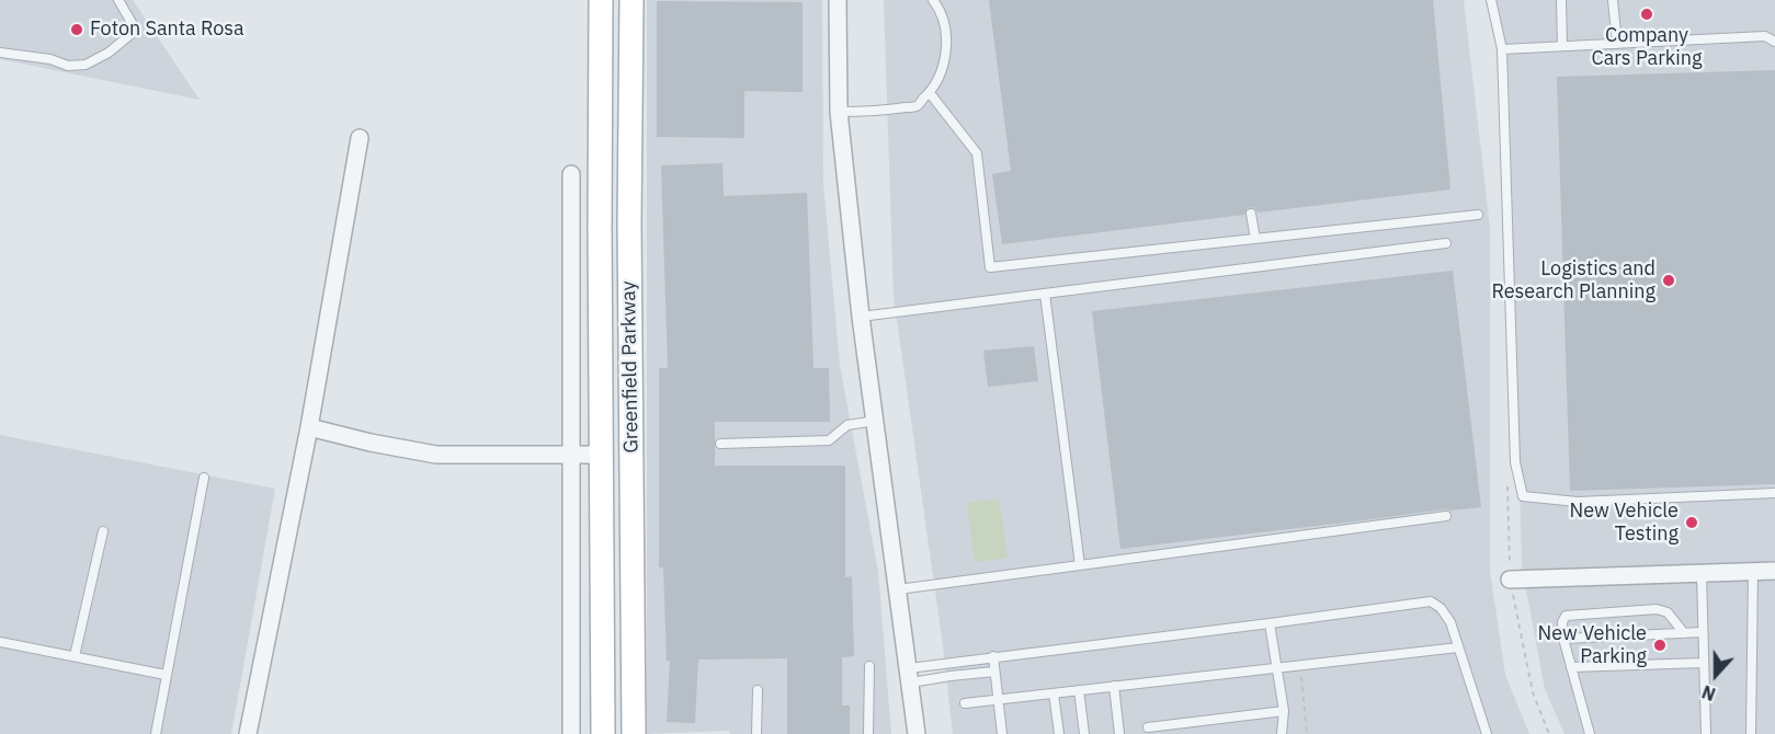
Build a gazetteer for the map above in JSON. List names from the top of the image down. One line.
{"streets":{"main road":["Greenfield Parkway"]},"places":["Company Cars Parking","Foton Santa Rosa","Logistics and Research Planning","New Vehicle Testing","New Vehicle Parking"],"north":"bottom"}
